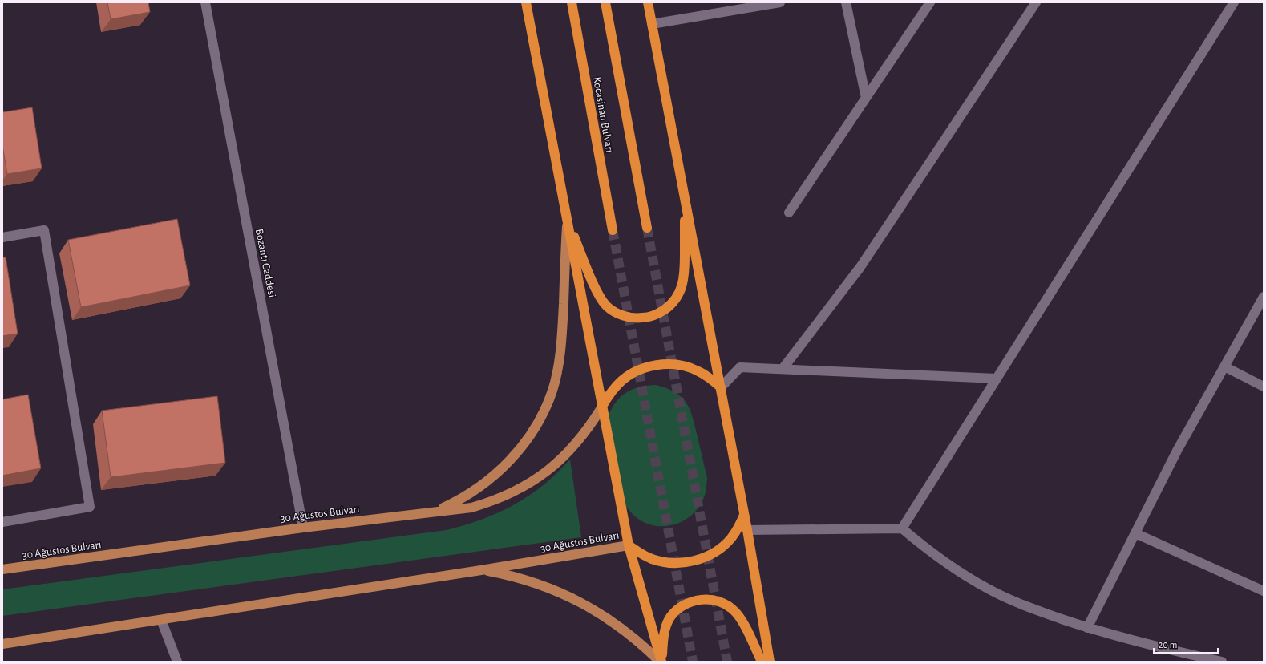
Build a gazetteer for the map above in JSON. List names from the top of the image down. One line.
{"streets":{"highway":["Kocasinan Bulvarı"],"main road":["30 Ağustos Bulvarı"],"street":["Bozantı Caddesi"]},"crossings":[["Bozantı Caddesi","30 Ağustos Bulvarı"]],"scale_bar":"20 m"}
